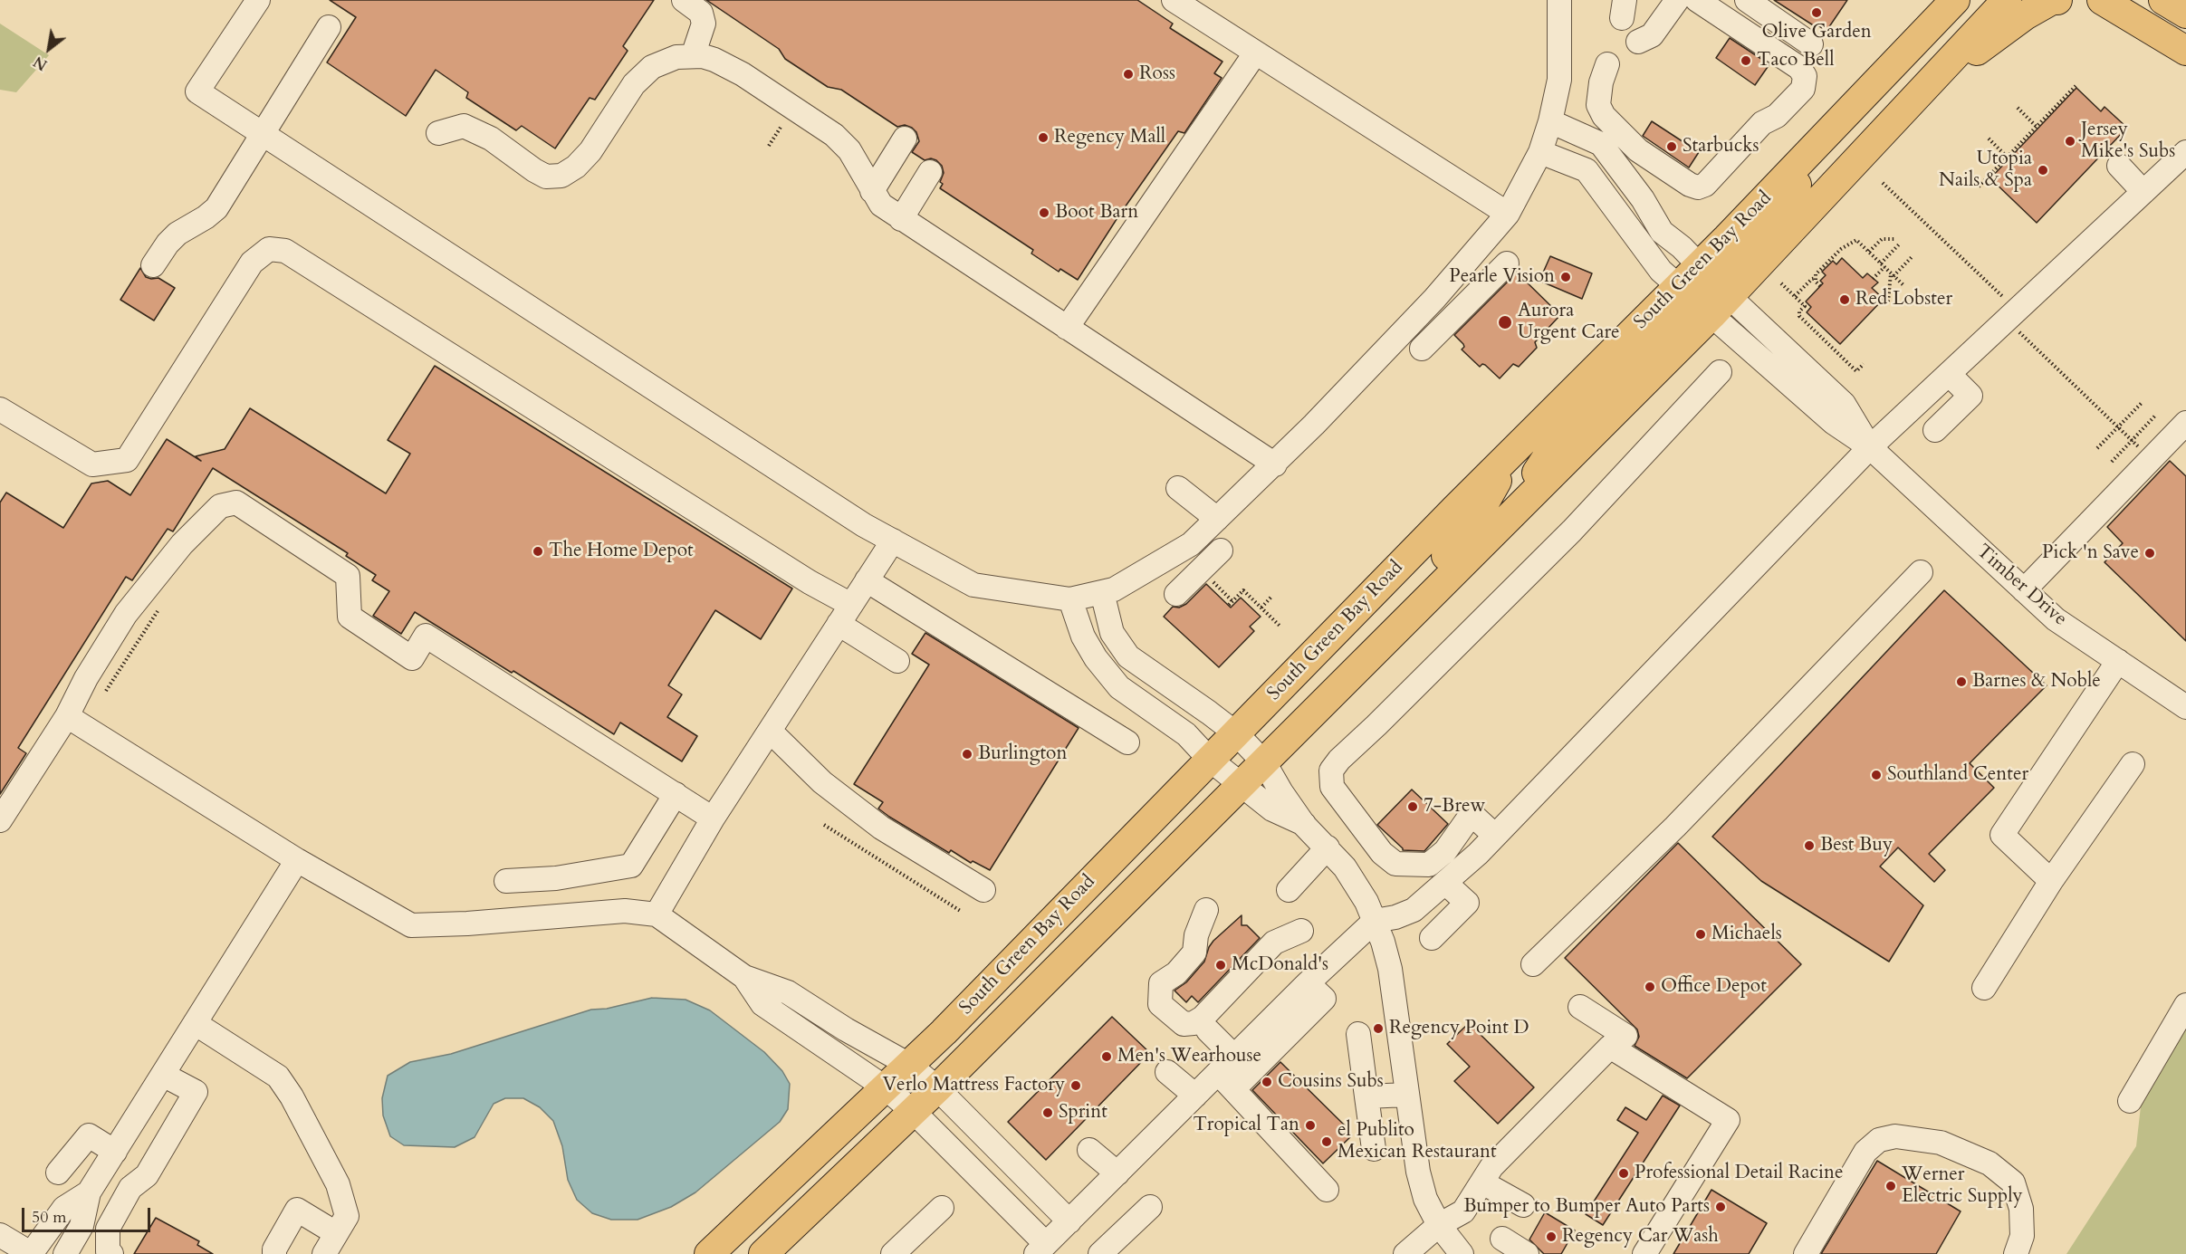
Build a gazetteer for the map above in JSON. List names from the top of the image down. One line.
{"streets":{"main road":["South Green Bay Road"],"street":["Timber Drive"]},"crossings":[["South Green Bay Road","Timber Drive"]],"places":["Olive Garden","Taco Bell","Ross","Regency Mall","Jersey Mike's Subs","Starbucks","Utopia Nails & Spa","Boot Barn","Pearle Vision","Red Lobster","Aurora Urgent Care","The Home Depot","Pick 'n Save","Barnes & Noble","Burlington","Southland Center","7-Brew","Best Buy","Michaels","McDonald's","Office Depot","Regency Point D","Men's Wearhouse","Cousins Subs","Verlo Mattress Factory","Sprint","Tropical Tan","el Publito Mexican Restaurant","Professional Detail Racine","Werner Electric Supply","Bumper to Bumper Auto Parts","Regency Car Wash"],"scale_bar":"50 m","north":"bottom left"}
